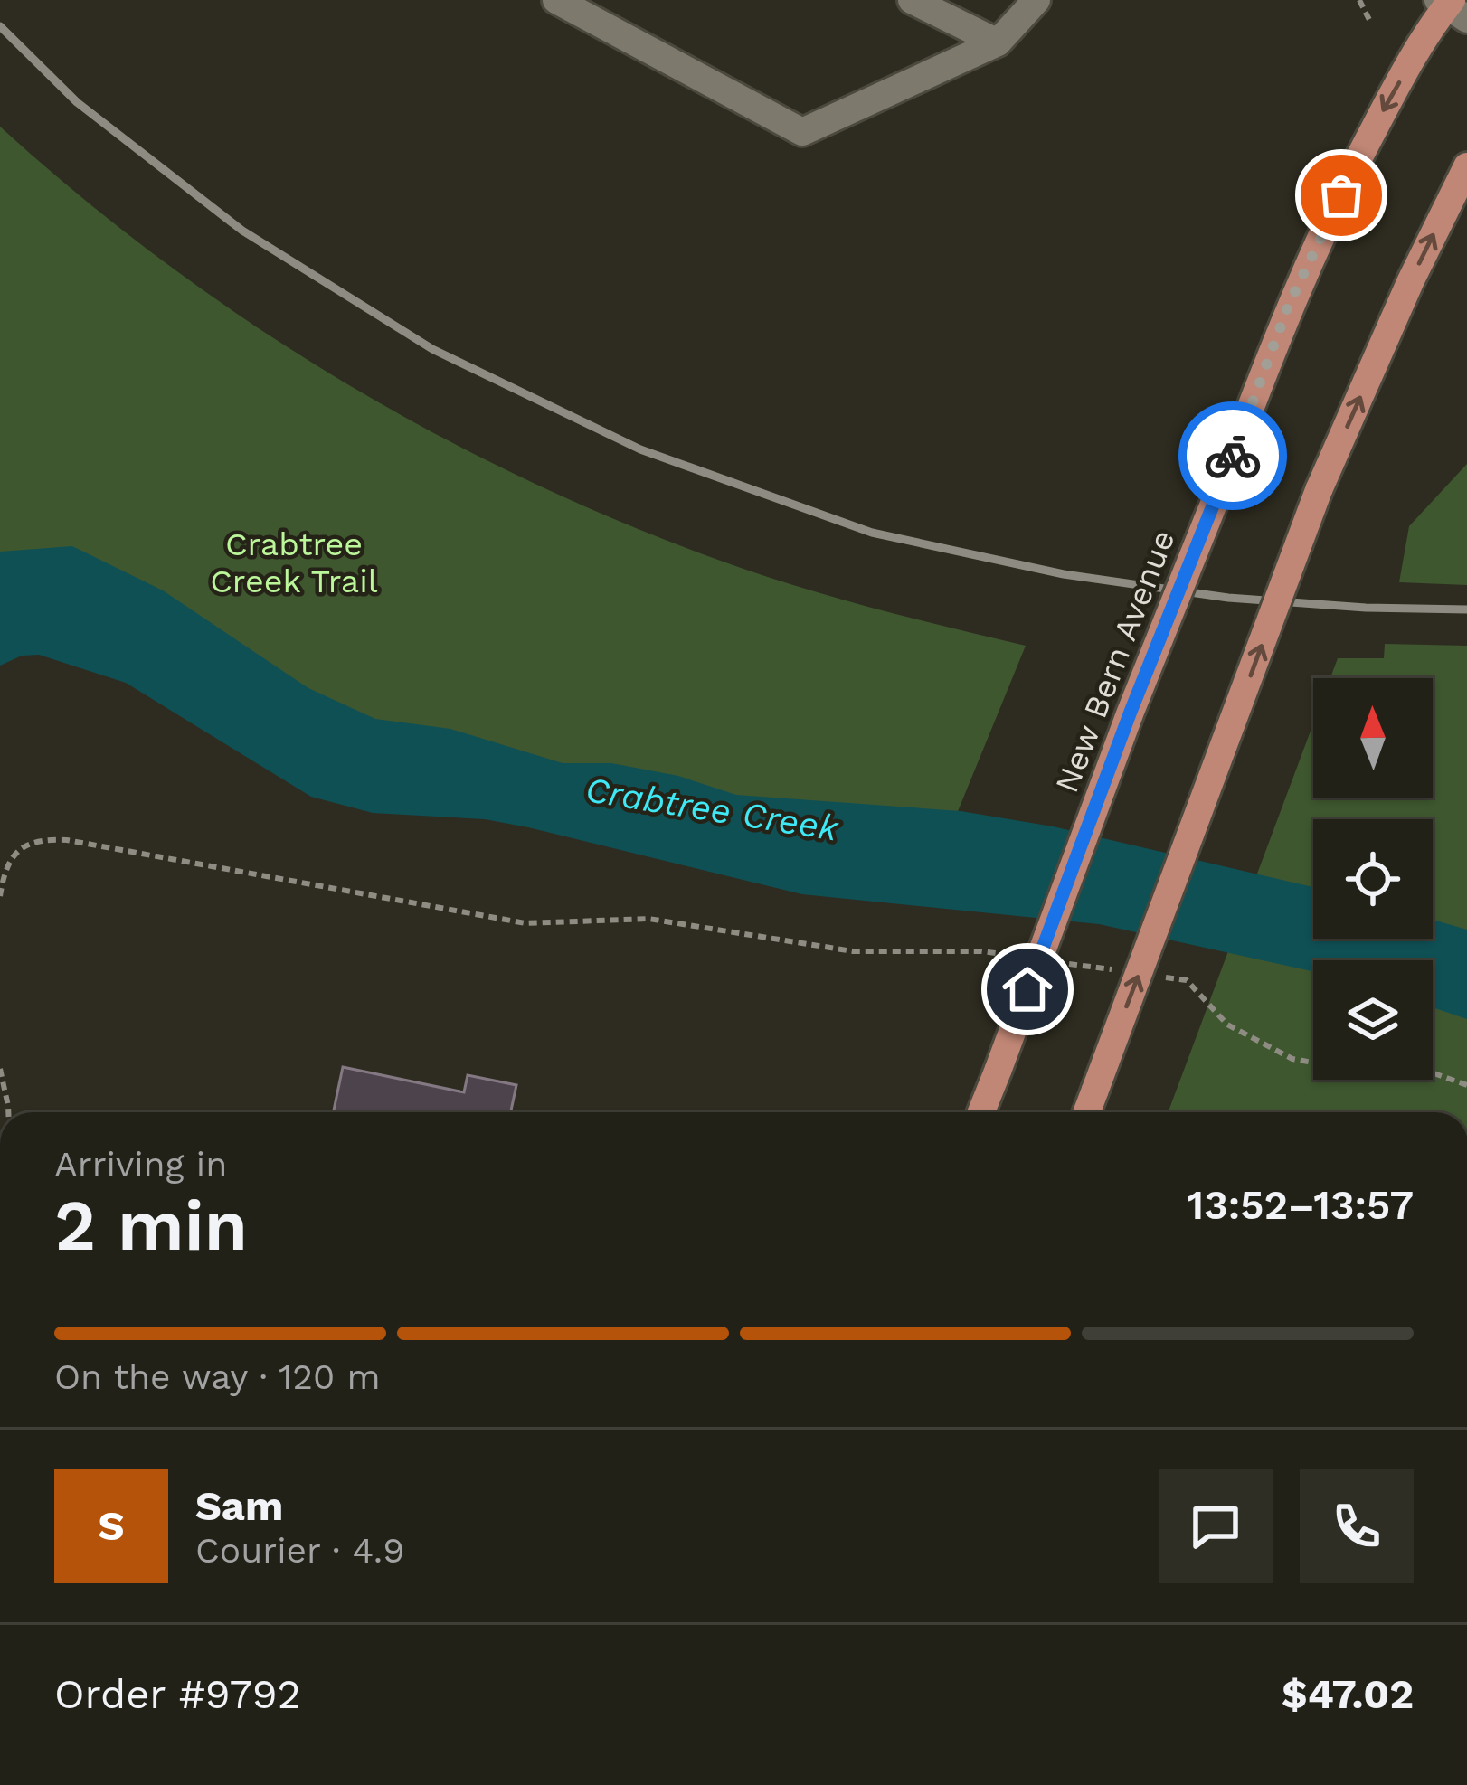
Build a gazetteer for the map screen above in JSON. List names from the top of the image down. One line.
{"streets":{"main road":["New Bern Avenue"]},"water":["Crabtree Creek"],"parks":["Crabtree Creek Trail"],"north":"top","page":{"heading":["2 min","Arriving in","13:52–13:57"],"panel":["Sam","Courier · 4.9","Order #9792","$47.02"],"bar":"On the way · 120 m","round":"S"}}
